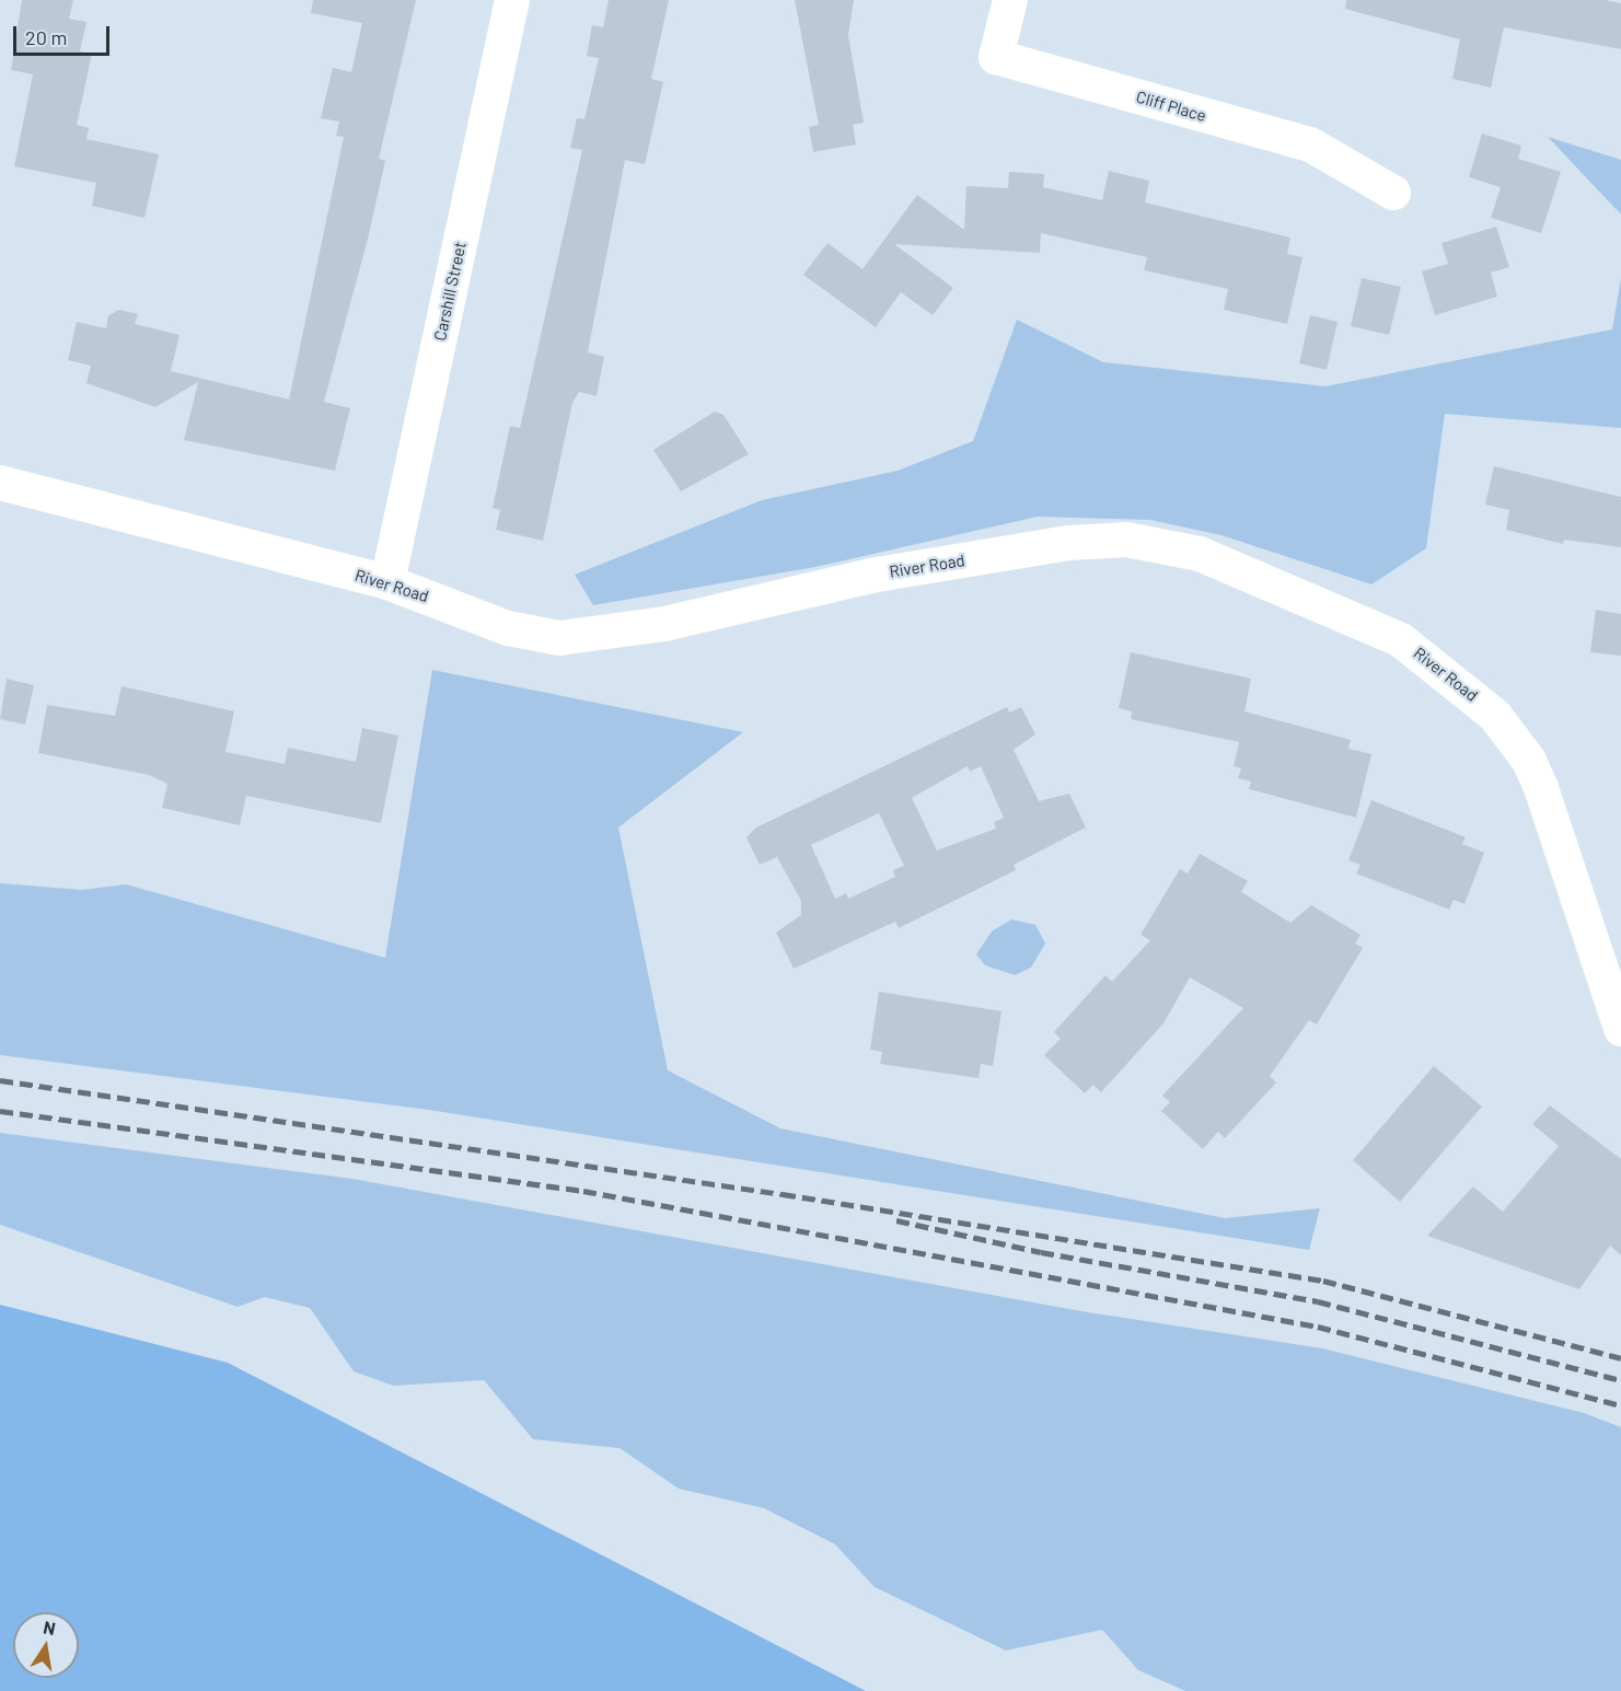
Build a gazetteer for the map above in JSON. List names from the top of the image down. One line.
{"streets":{"street":["Cliff Place","Carshill Street","River Road"]},"crossings":[["Carshill Street","River Road"]],"scale_bar":"20 m","north":"top"}
